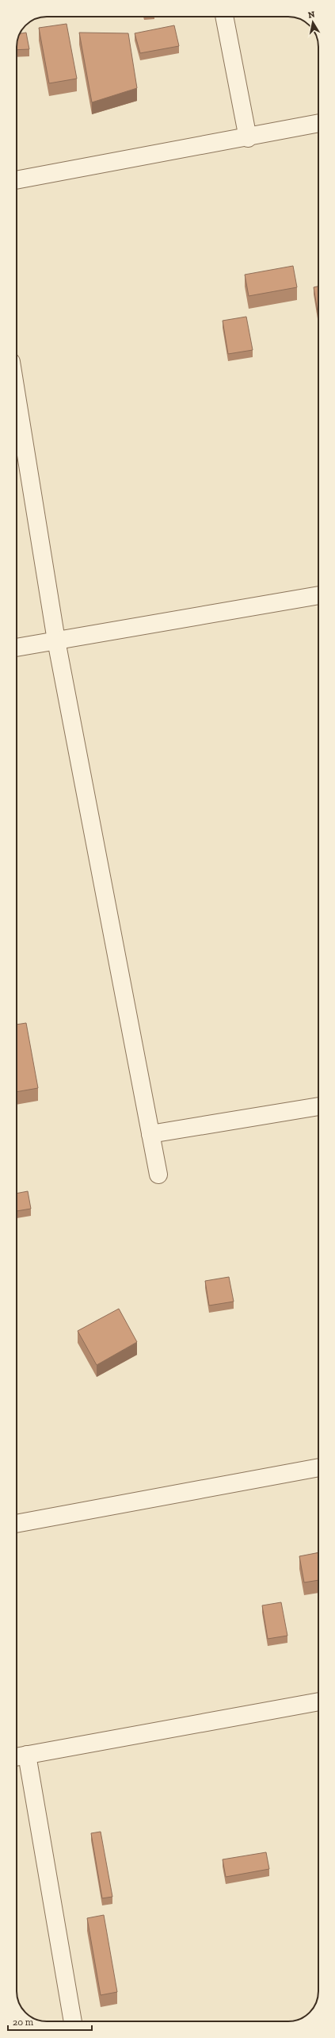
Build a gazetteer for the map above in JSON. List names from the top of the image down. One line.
{"scale_bar":"20 m","north":"top"}
